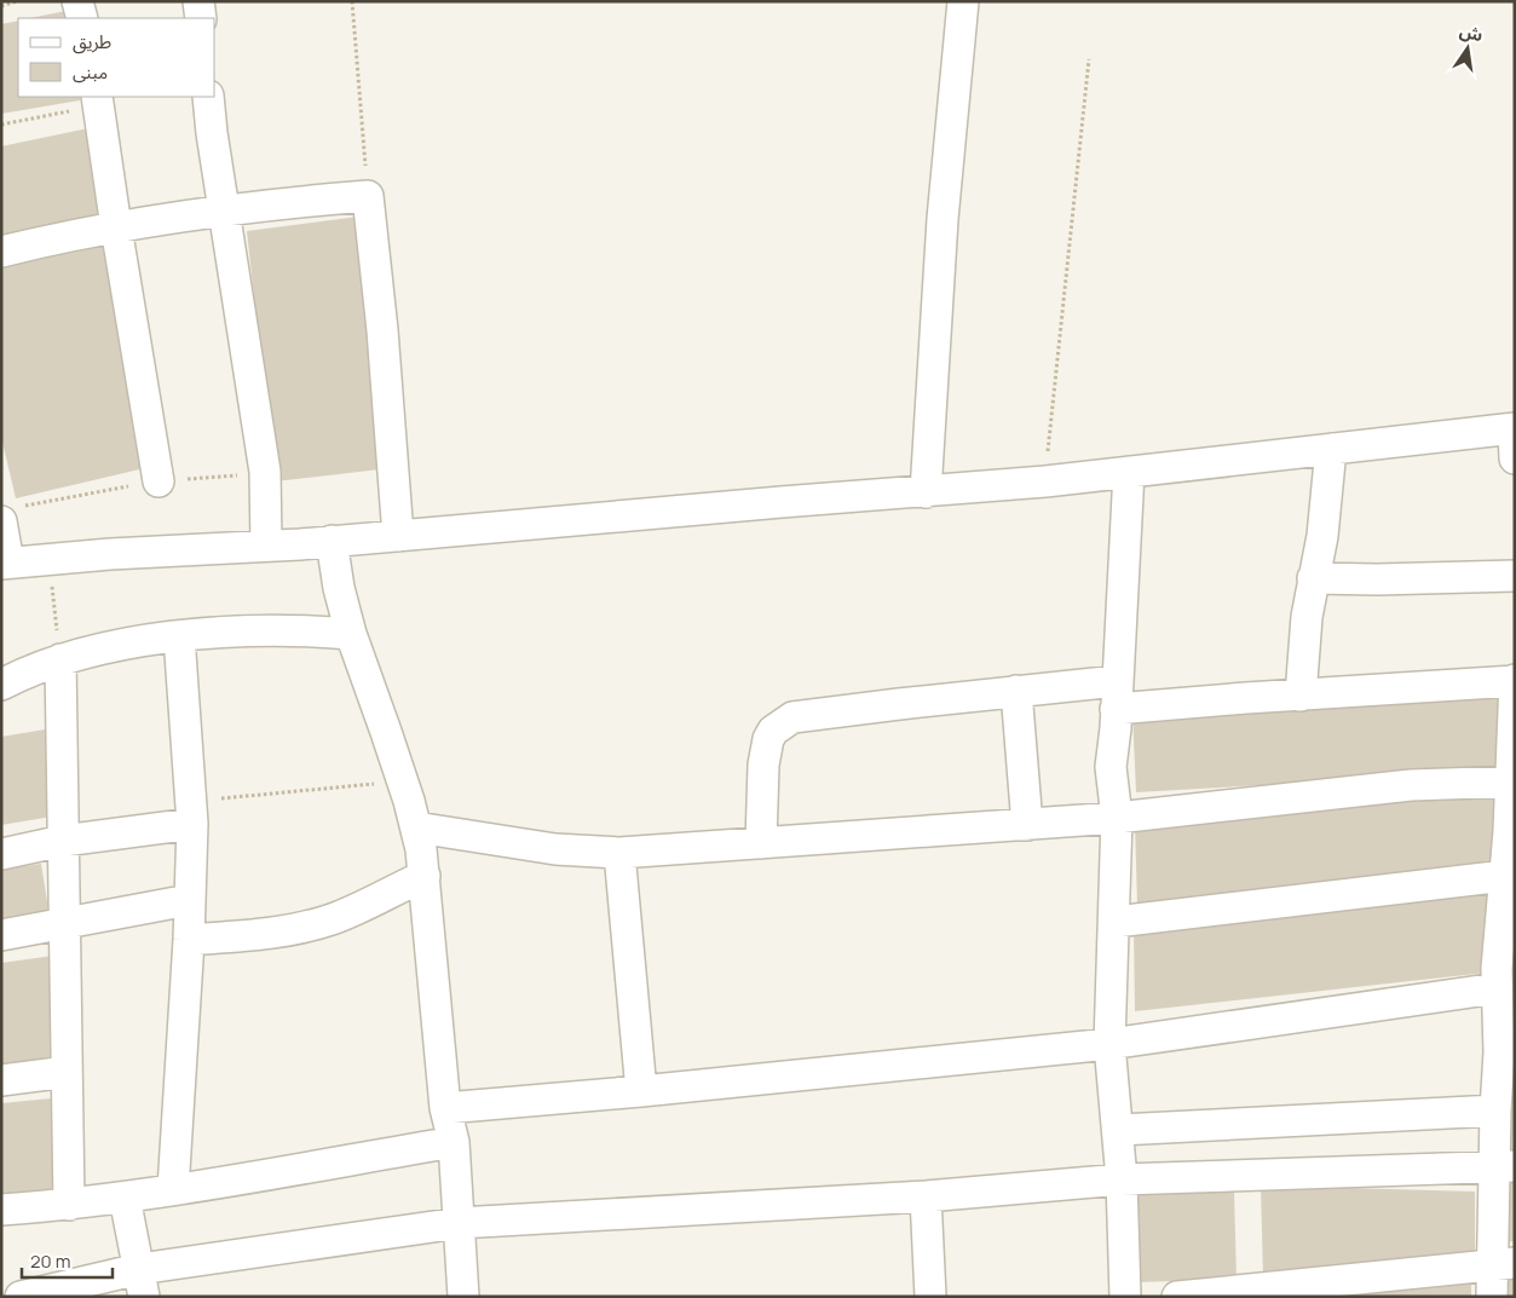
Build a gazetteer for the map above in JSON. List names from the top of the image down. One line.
{"legend":["طريق","مبنى"],"scale_bar":"20 m","north":"top"}
